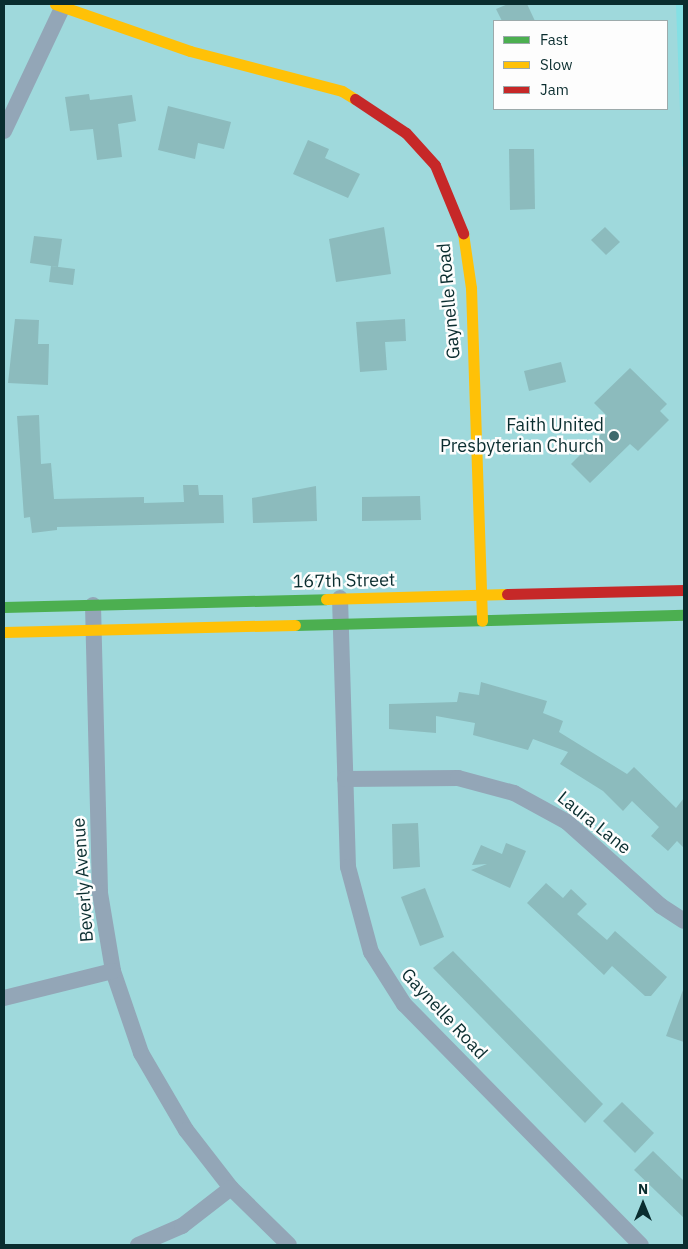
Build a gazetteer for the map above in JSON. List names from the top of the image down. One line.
{"streets":{"main road":["Gaynelle Road","167th Street"],"street":["Laura Lane","Beverly Avenue"]},"crossings":[["Gaynelle Road","167th Street"],["Gaynelle Road","Laura Lane"],["167th Street","Beverly Avenue"]],"places":["Faith United Presbyterian Church"],"legend":["Fast","Slow","Jam"],"north":"top"}
